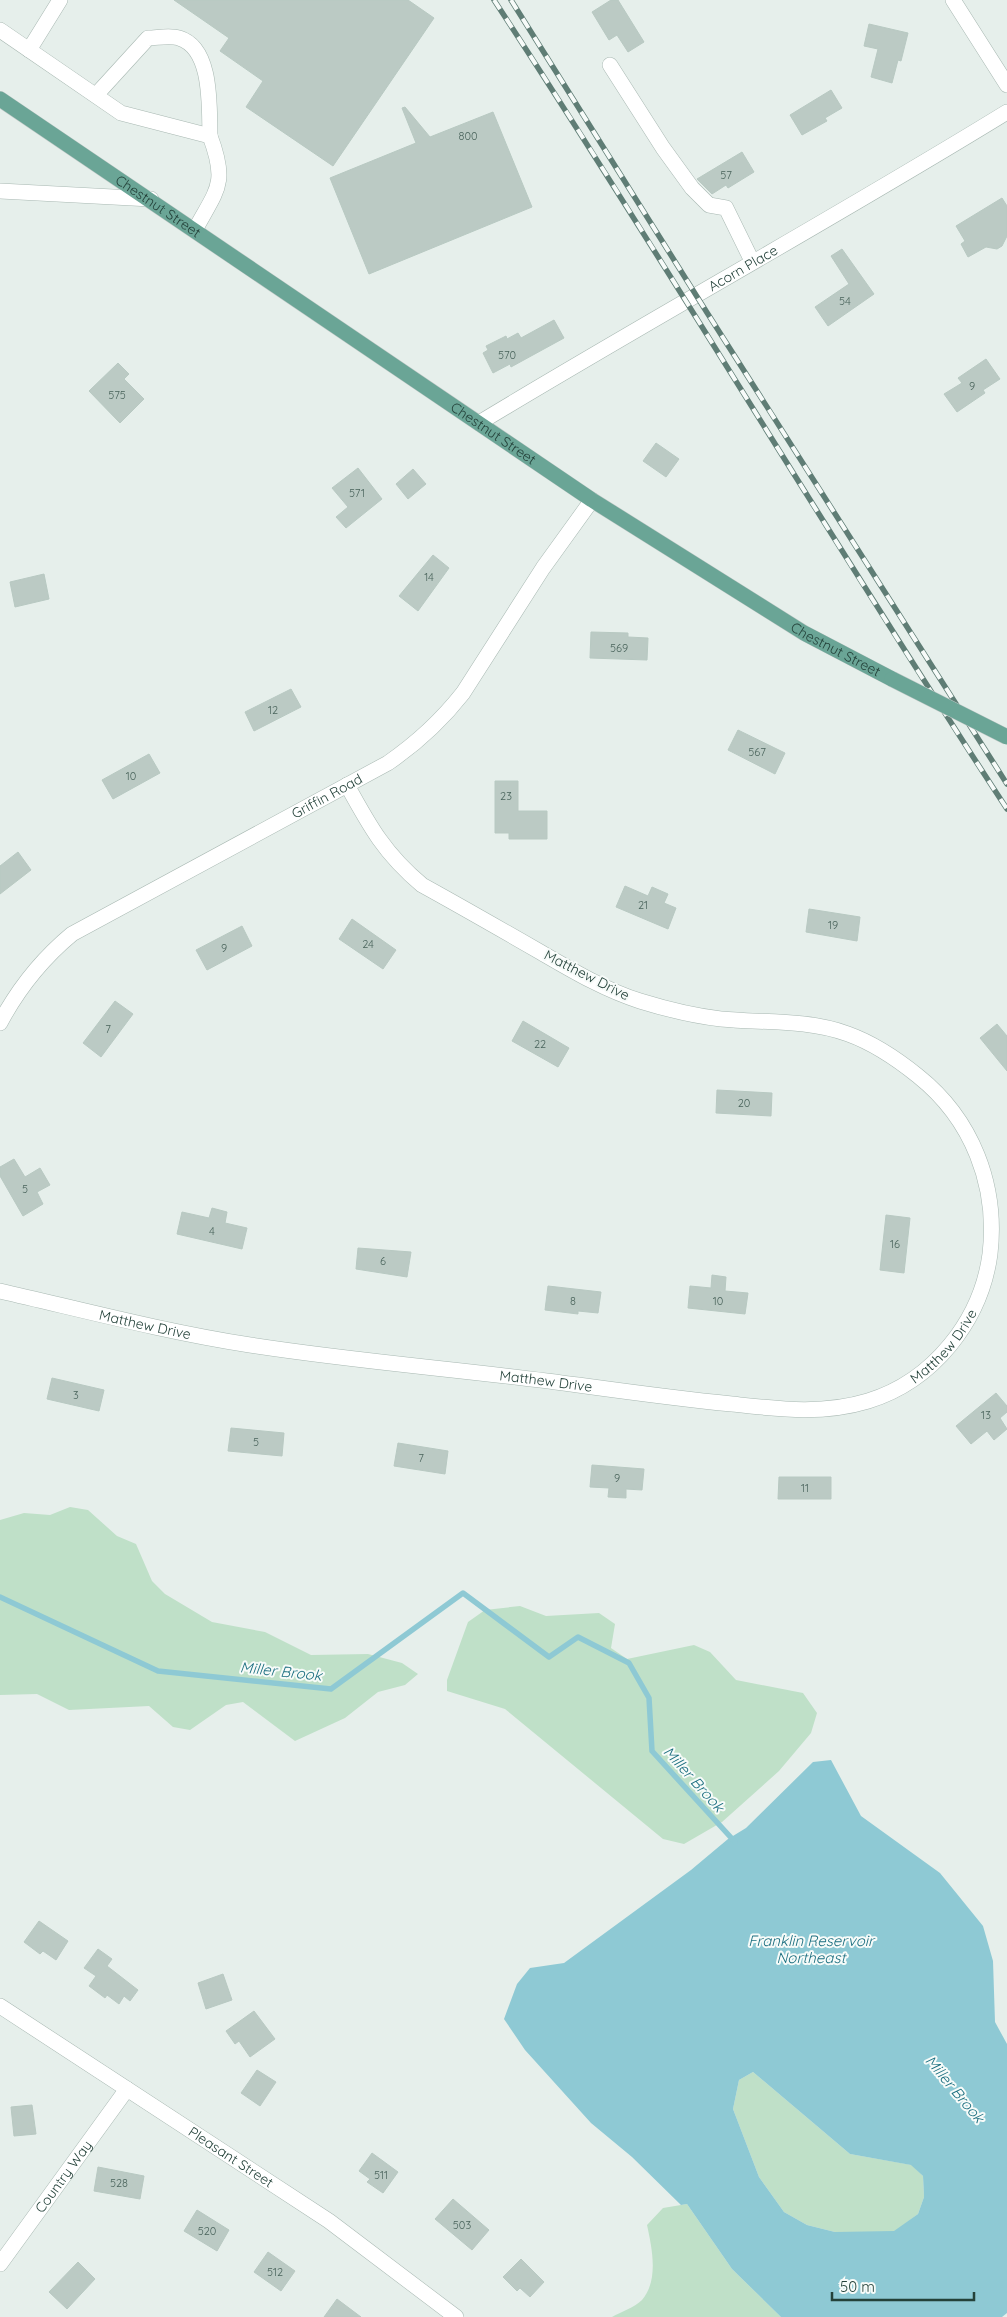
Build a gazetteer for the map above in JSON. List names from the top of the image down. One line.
{"streets":{"main road":["Chestnut Street"],"street":["Acorn Place","Griffin Road","Matthew Drive","Pleasant Street","Country Way"]},"crossings":[["Chestnut Street","Acorn Place"],["Chestnut Street","Griffin Road"],["Griffin Road","Matthew Drive"],["Pleasant Street","Country Way"]],"water":["Miller Brook","Franklin Reservoir Northeast"],"house_numbers":["800","57","54","570","9","575","571","14","569","12","567","10","23","21","19","24","9","7","22","20","5","4","16","6","8","10","3","13","5","7","9","11","511","528","503","520","512"],"scale_bar":"50 m"}
